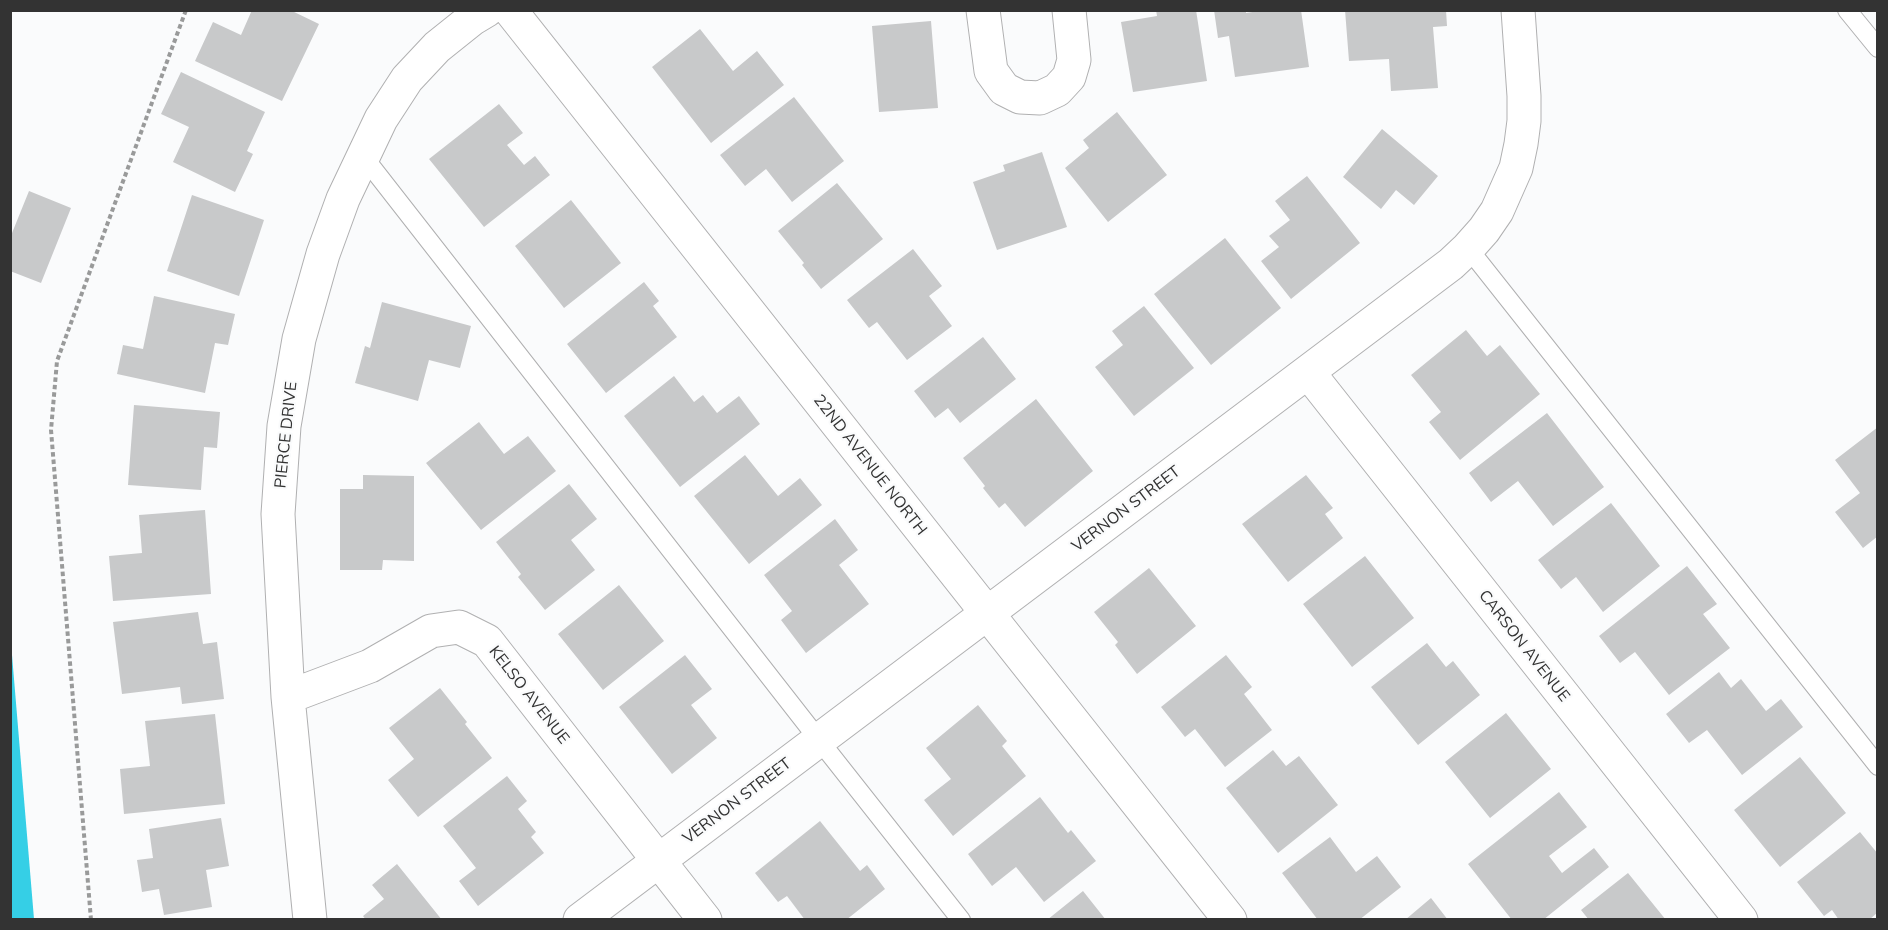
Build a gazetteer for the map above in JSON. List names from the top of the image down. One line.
{"streets":{"street":["PIERCE DRIVE","22ND AVENUE NORTH","VERNON STREET","CARSON AVENUE","KELSO AVENUE"]},"crossings":[["PIERCE DRIVE","KELSO AVENUE"],["22ND AVENUE NORTH","VERNON STREET"],["VERNON STREET","CARSON AVENUE"],["VERNON STREET","KELSO AVENUE"]]}
